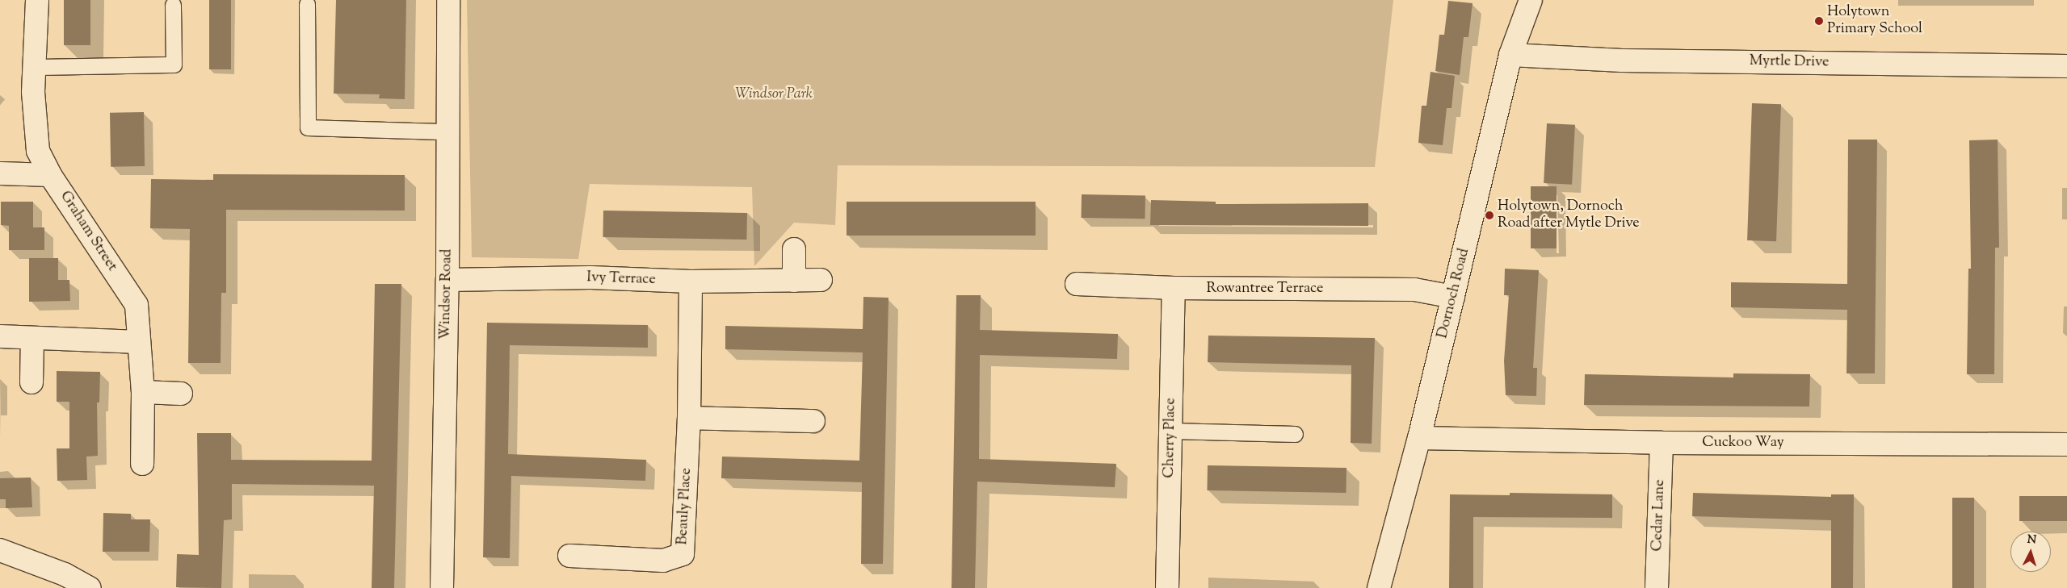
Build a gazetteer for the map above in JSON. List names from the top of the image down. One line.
{"streets":{"street":["Myrtle Drive","Graham Street","Ivy Terrace","Rowantree Terrace","Dornoch Road","Windsor Road","Cherry Place","Cuckoo Way","Beauly Place","Cedar Lane"]},"crossings":[["Myrtle Drive","Dornoch Road"],["Ivy Terrace","Windsor Road"],["Ivy Terrace","Beauly Place"],["Rowantree Terrace","Dornoch Road"],["Rowantree Terrace","Cherry Place"],["Dornoch Road","Cuckoo Way"],["Cuckoo Way","Cedar Lane"]],"parks":["Windsor Park"],"places":["Holytown Primary School","Holytown, Dornoch Road after Mytle Drive"],"north":"top"}
